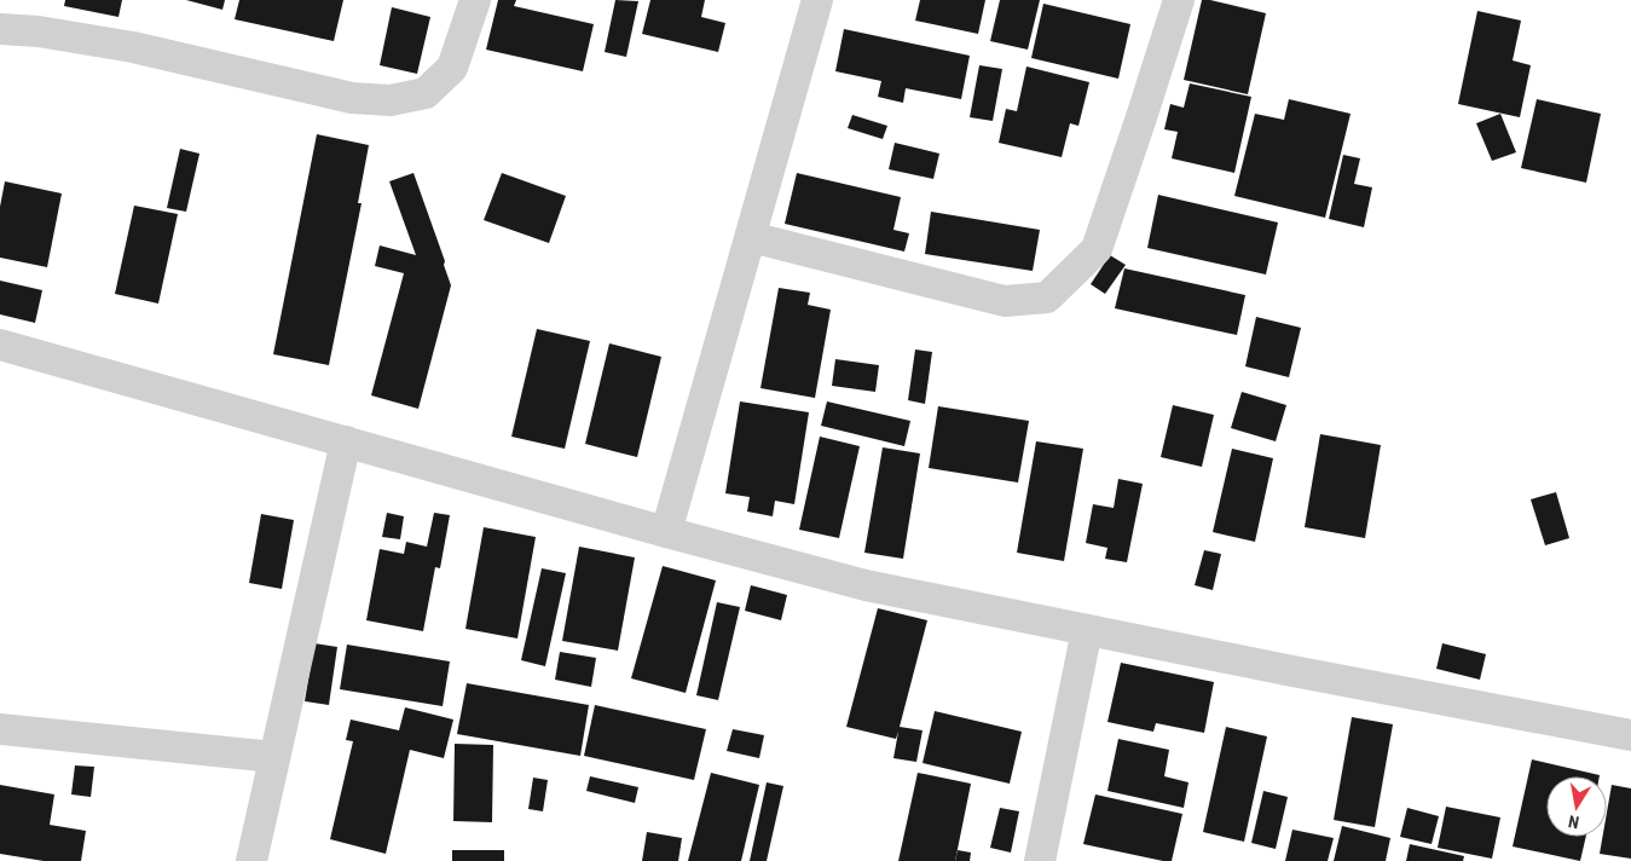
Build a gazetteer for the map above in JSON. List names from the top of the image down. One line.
{"north":"bottom"}
